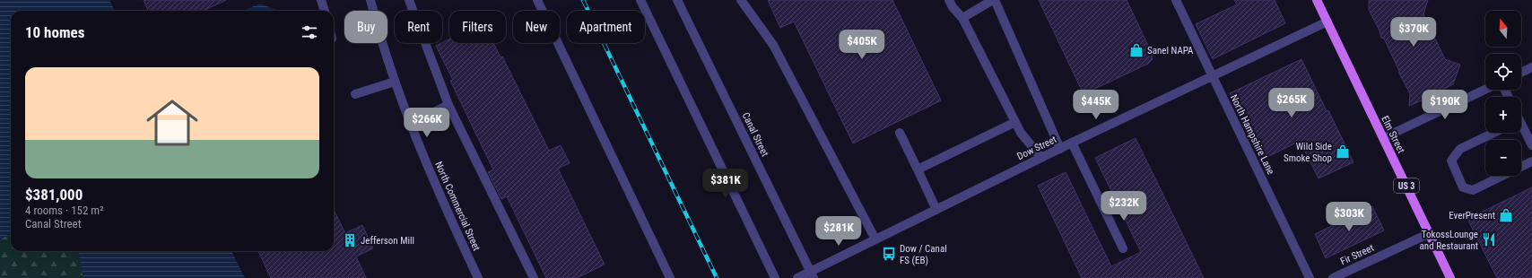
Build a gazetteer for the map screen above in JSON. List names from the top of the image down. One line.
{"streets":{"main road":["Elm Street","US 3"],"street":["Canal Street","North Hampshire Lane","Dow Street","North Commercial Street","Fir Street"]},"crossings":[["Canal Street","Dow Street"],["North Hampshire Lane","Dow Street"],["Elm Street","Dow Street"],["Elm Street","Fir Street"]],"places":{"shop":["Sanel NAPA","Wild Side Smoke Shop","EverPresent"],"restaurant":["TokossLounge and Restaurant"],"building":["Jefferson Mill"],"bus stop":["Dow / Canal FS (EB)"]},"north":"top","page":{"map_buttons":["+","−"],"chip":["Buy","Rent","Filters","New","Apartment"],"heading":"10 homes","price":["$370K","$405K","$265K","$445K","$190K","$266K","$381K","$232K","$303K","$281K"],"list":[{"name":"$381,000","note":"4 rooms · 152 m² · Canal Street"}]}}
